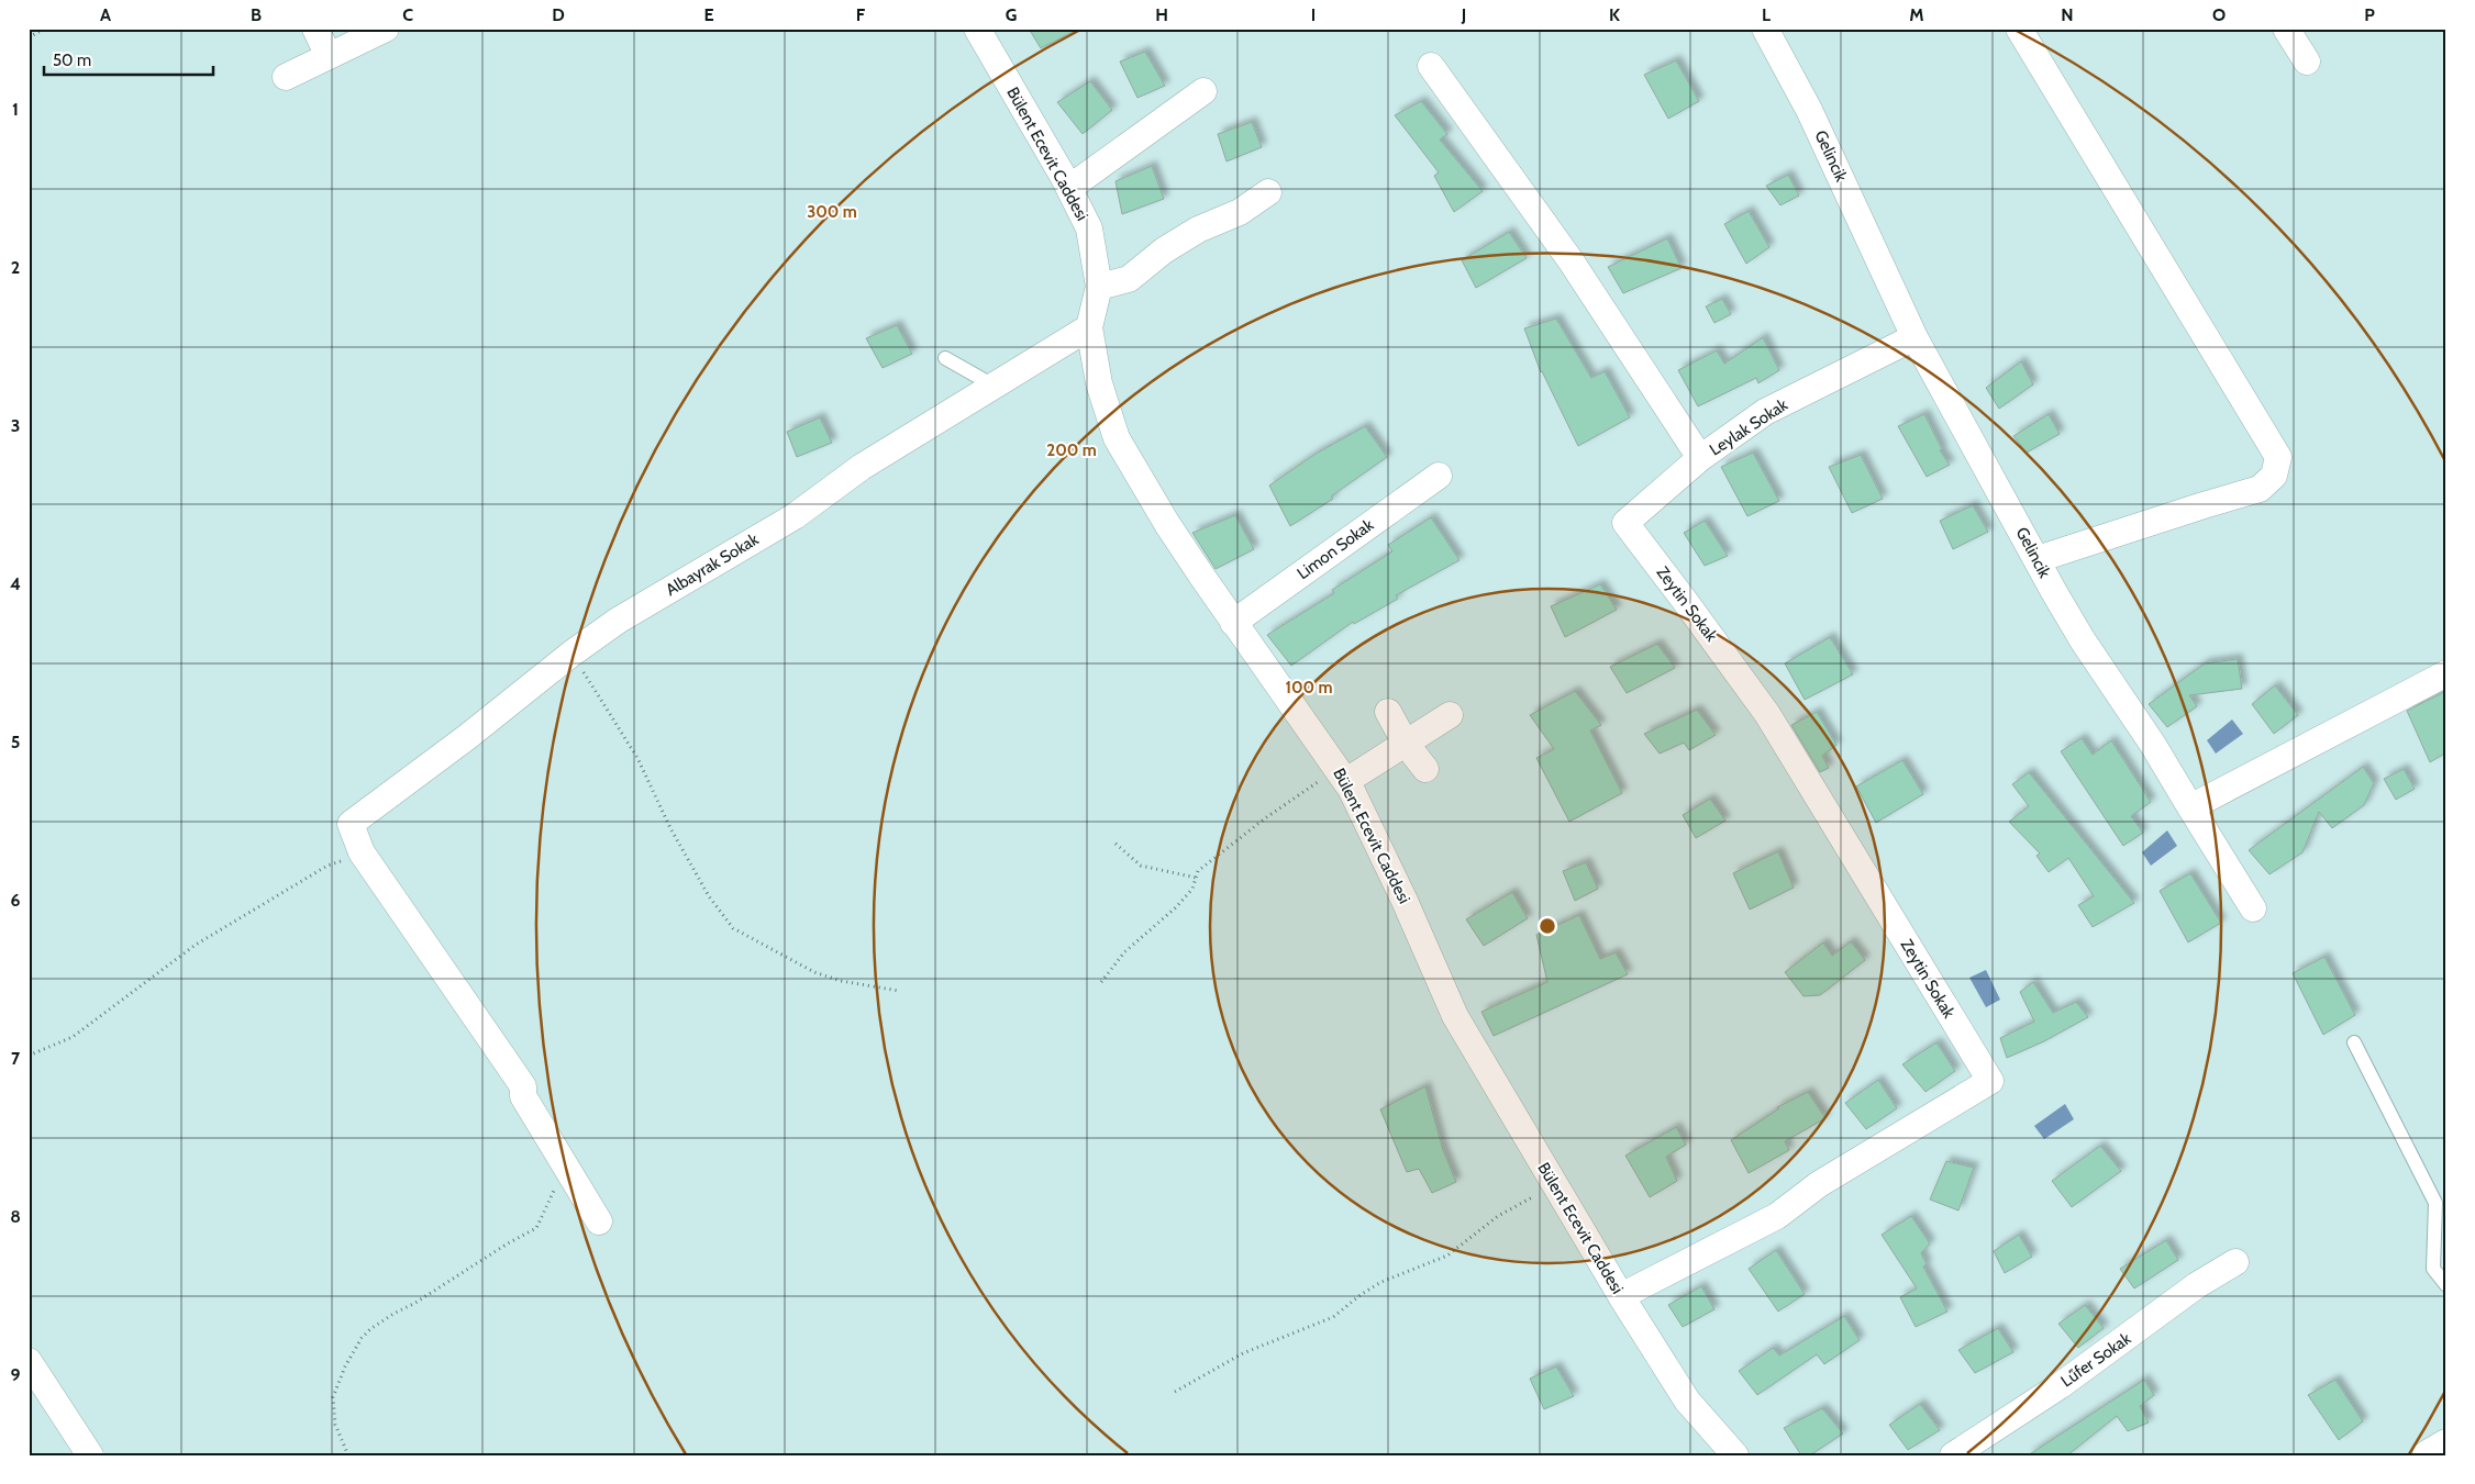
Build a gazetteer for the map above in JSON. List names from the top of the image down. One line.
{"streets":{"street":["Bülent Ecevit Caddesi","Gelincik","Leylak Sokak","Limon Sokak","Albayrak Sokak","Zeytin Sokak","Lűfer Sokak"]},"crossings":[["Bülent Ecevit Caddesi","Limon Sokak"],["Bülent Ecevit Caddesi","Albayrak Sokak"],["Bülent Ecevit Caddesi","Zeytin Sokak"],["Gelincik","Leylak Sokak"],["Leylak Sokak","Zeytin Sokak"]],"scale_bar":"50 m","grid":{"columns":["A","B","C","D","E","F","G","H","I","J","K","L","M","N","O","P"],"rows":["1","2","3","4","5","6","7","8","9"]},"rings":["300 m","200 m","100 m"]}
